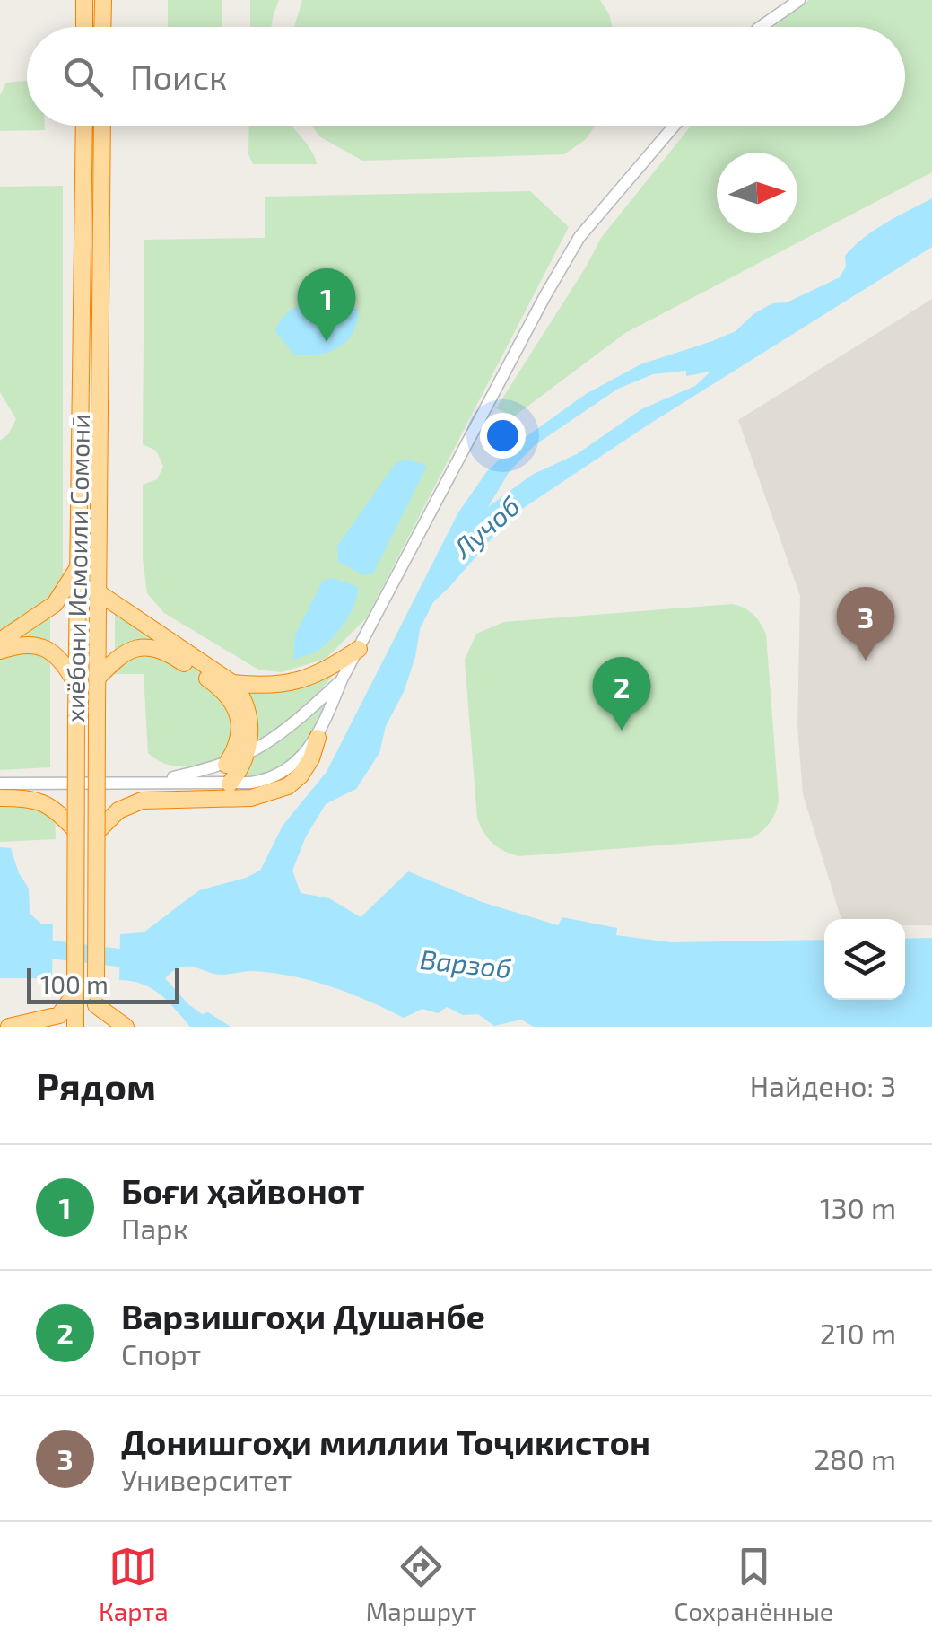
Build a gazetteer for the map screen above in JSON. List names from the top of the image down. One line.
{"streets":{"highway":["хиёбони Исмоили Сомонӣ"]},"water":["Лучоб","Варзоб"],"scale_bar":"100 m","north":"right","page":{"search":"Поиск","pins":["1","3","2"],"scale":"100 m","heading":["Рядом","Найдено: 3"],"list":[{"mark":"1","name":"Боғи ҳайвонот","note":"Парк","value":"130 m"},{"mark":"2","name":"Варзишгоҳи Душанбе","note":"Спорт","value":"210 m"},{"mark":"3","name":"Донишгоҳи миллии Тоҷикистон","note":"Университет","value":"280 m"}],"nav":["Карта","Маршрут","Сохранённые"]}}
